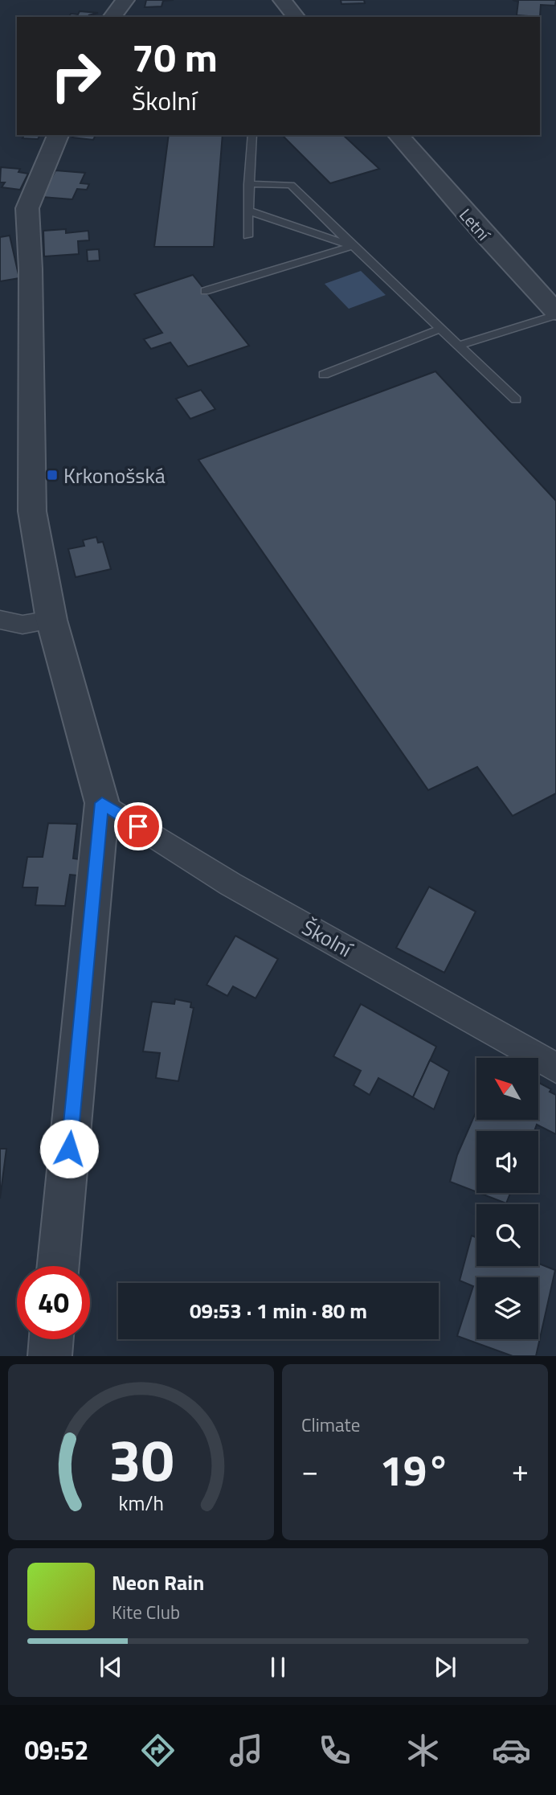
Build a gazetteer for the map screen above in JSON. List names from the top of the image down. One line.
{"streets":{"street":["Letní","Školní"]},"places":{"transit":["Krkonošská"]},"north":"top left","page":{"turn":["70 m","Školní"],"limit":"40","trip":"09:53 · 1 min · 80 m","tile":"Climate","heat":["−","19°","+"],"song":["Neon Rain","Kite Club"],"tabs":"09:52","gauge":["30","km/h"]}}
